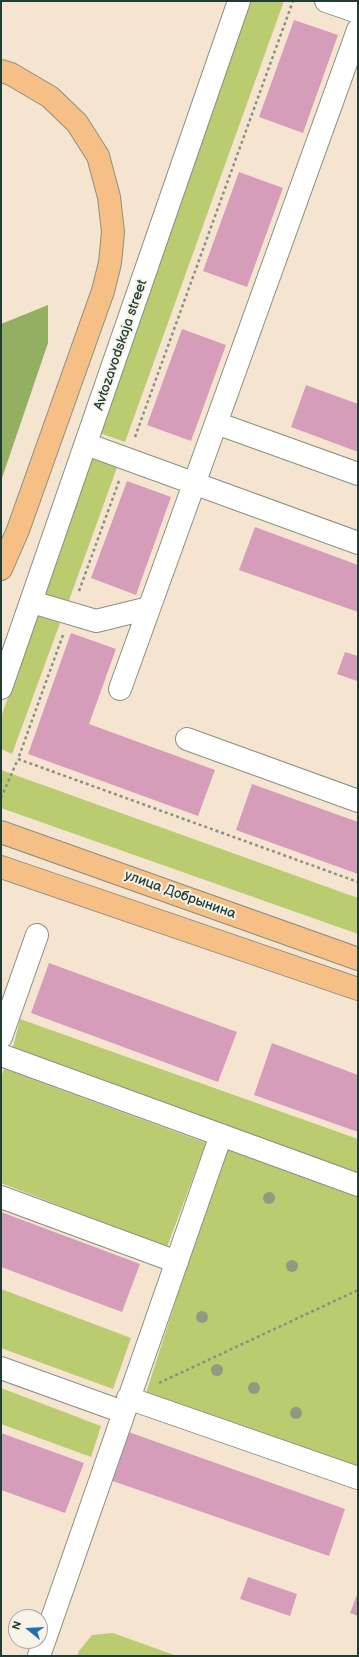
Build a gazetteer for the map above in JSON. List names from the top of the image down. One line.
{"streets":{"main road":["улица Добрынина"],"street":["Avtozavodskaja street"]},"north":"left"}
